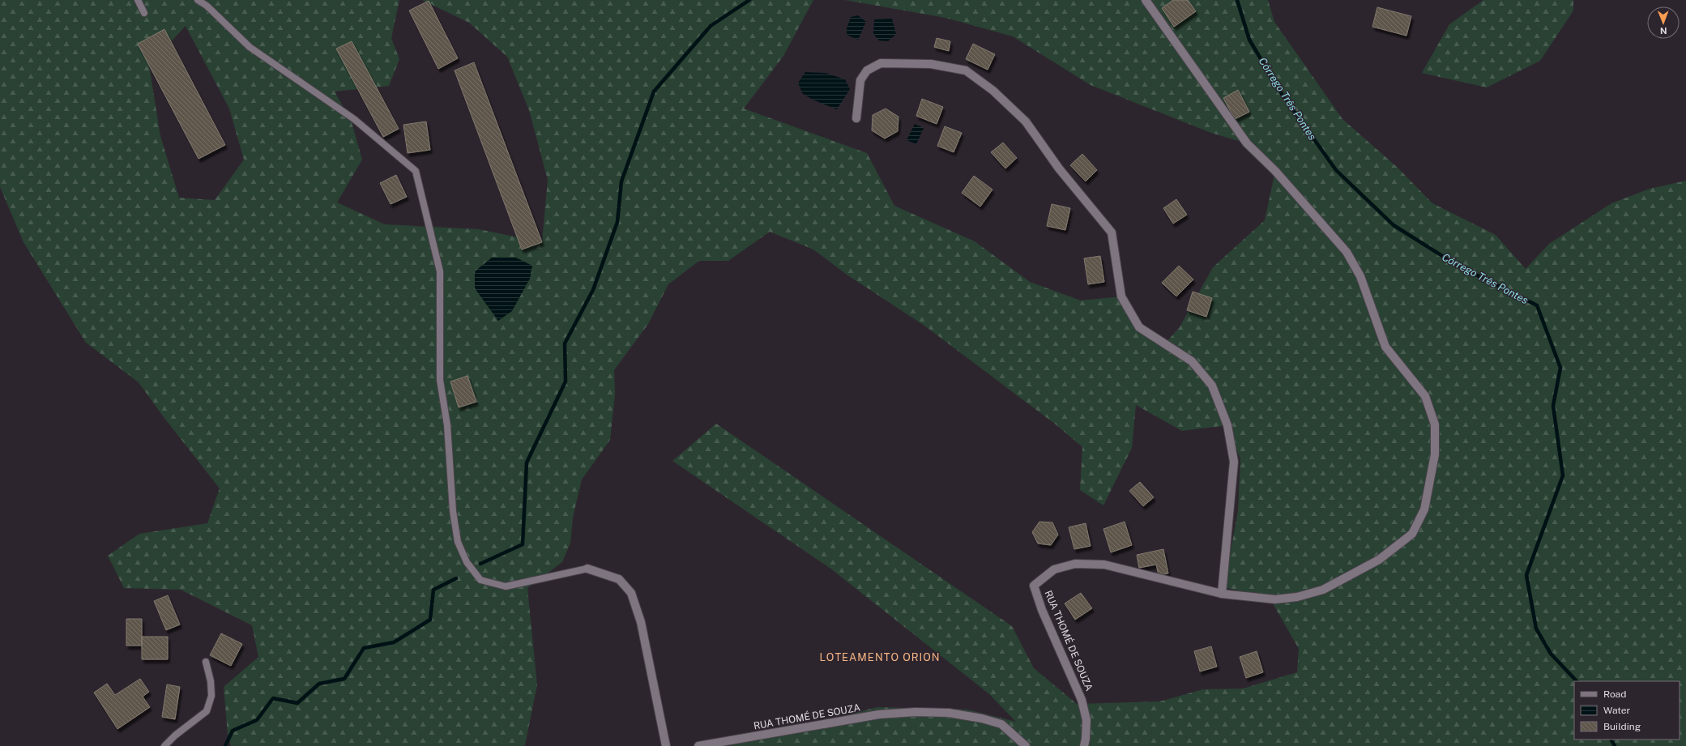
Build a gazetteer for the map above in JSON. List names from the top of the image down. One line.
{"streets":{"street":["RUA THOMÉ DE SOUZA"]},"districts":["LOTEAMENTO ORION"],"water":["Córrego Três Pontes"],"legend":["Road","Water","Building"],"north":"bottom"}
